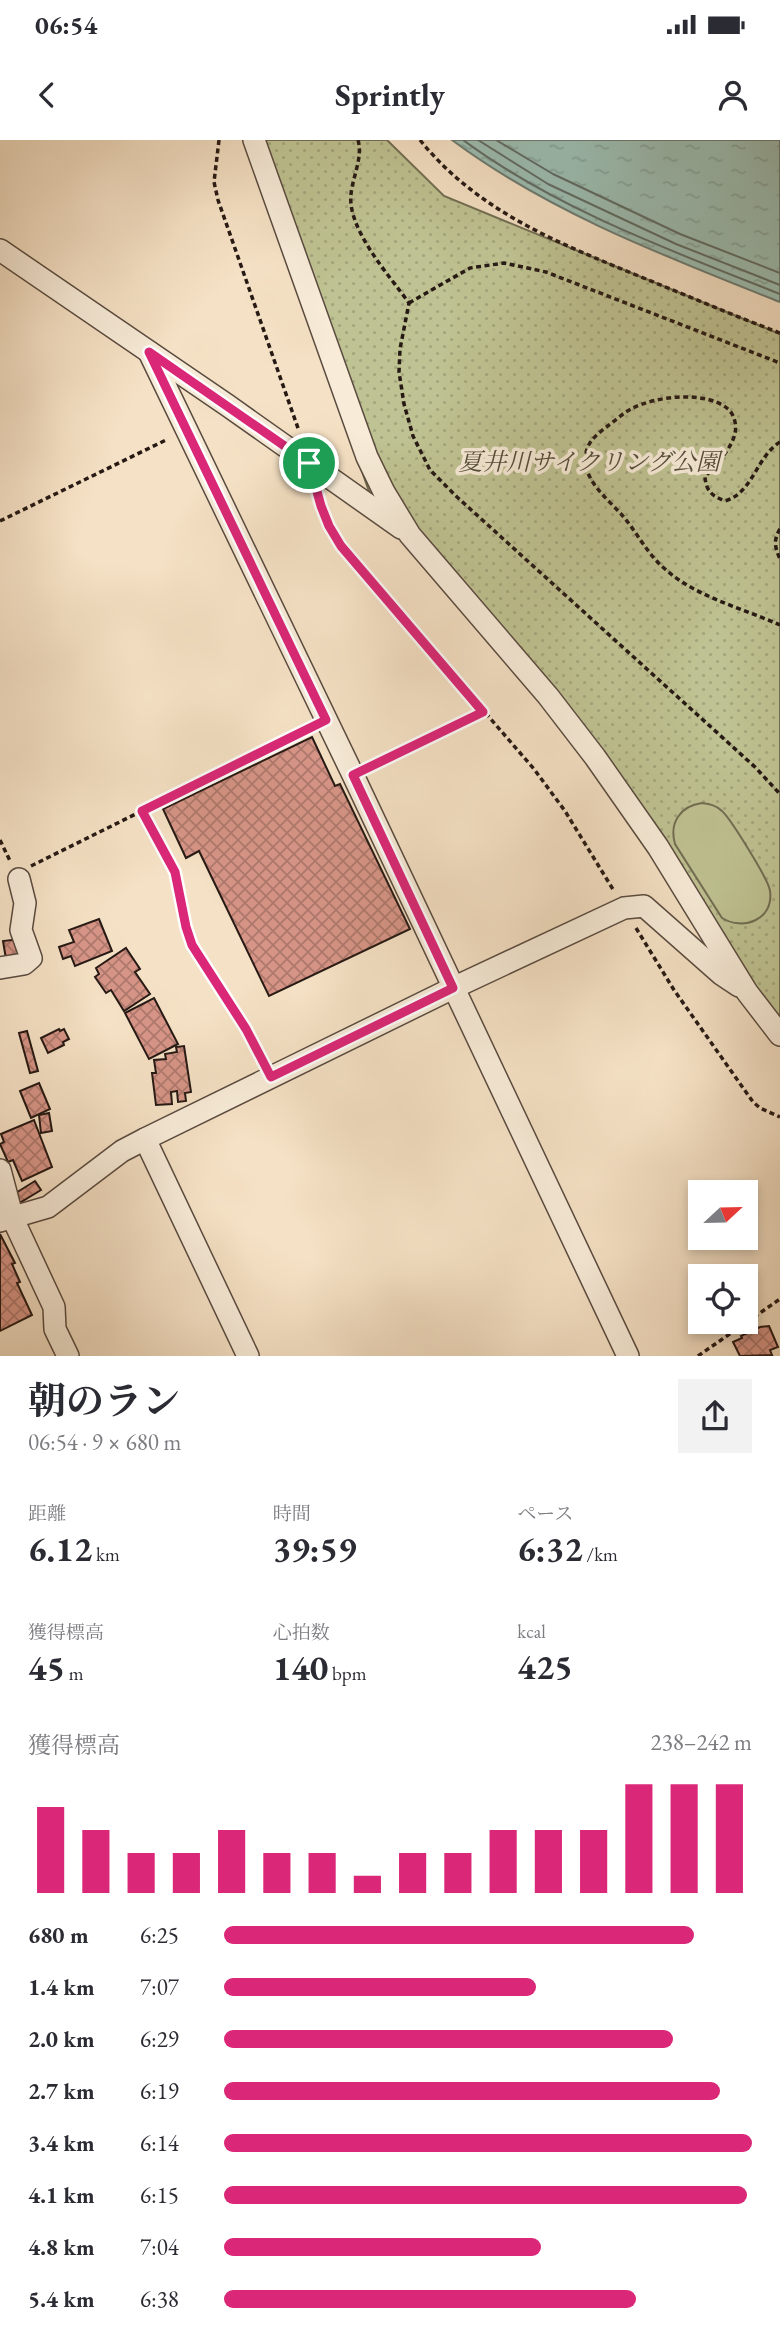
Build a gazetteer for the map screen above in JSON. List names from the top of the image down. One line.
{"parks":["夏井川サイクリング公園"],"north":"right","page":{"status":"06:54","header":"Sprintly","heading":["朝のラン","06:54 · 9 × 680 m"],"stats":[["距離","6.12 km"],["時間","39:59"],["ペース","6:32 /km"],["獲得標高","45 m"],["心拍数","140 bpm"],["kcal","425"]],"chart":["獲得標高","238–242 m"],"list":[{"name":"680 m","note":"6:25"},{"name":"1.4 km","note":"7:07"},{"name":"2.0 km","note":"6:29"},{"name":"2.7 km","note":"6:19"},{"name":"3.4 km","note":"6:14"},{"name":"4.1 km","note":"6:15"},{"name":"4.8 km","note":"7:04"},{"name":"5.4 km","note":"6:38"}]}}
